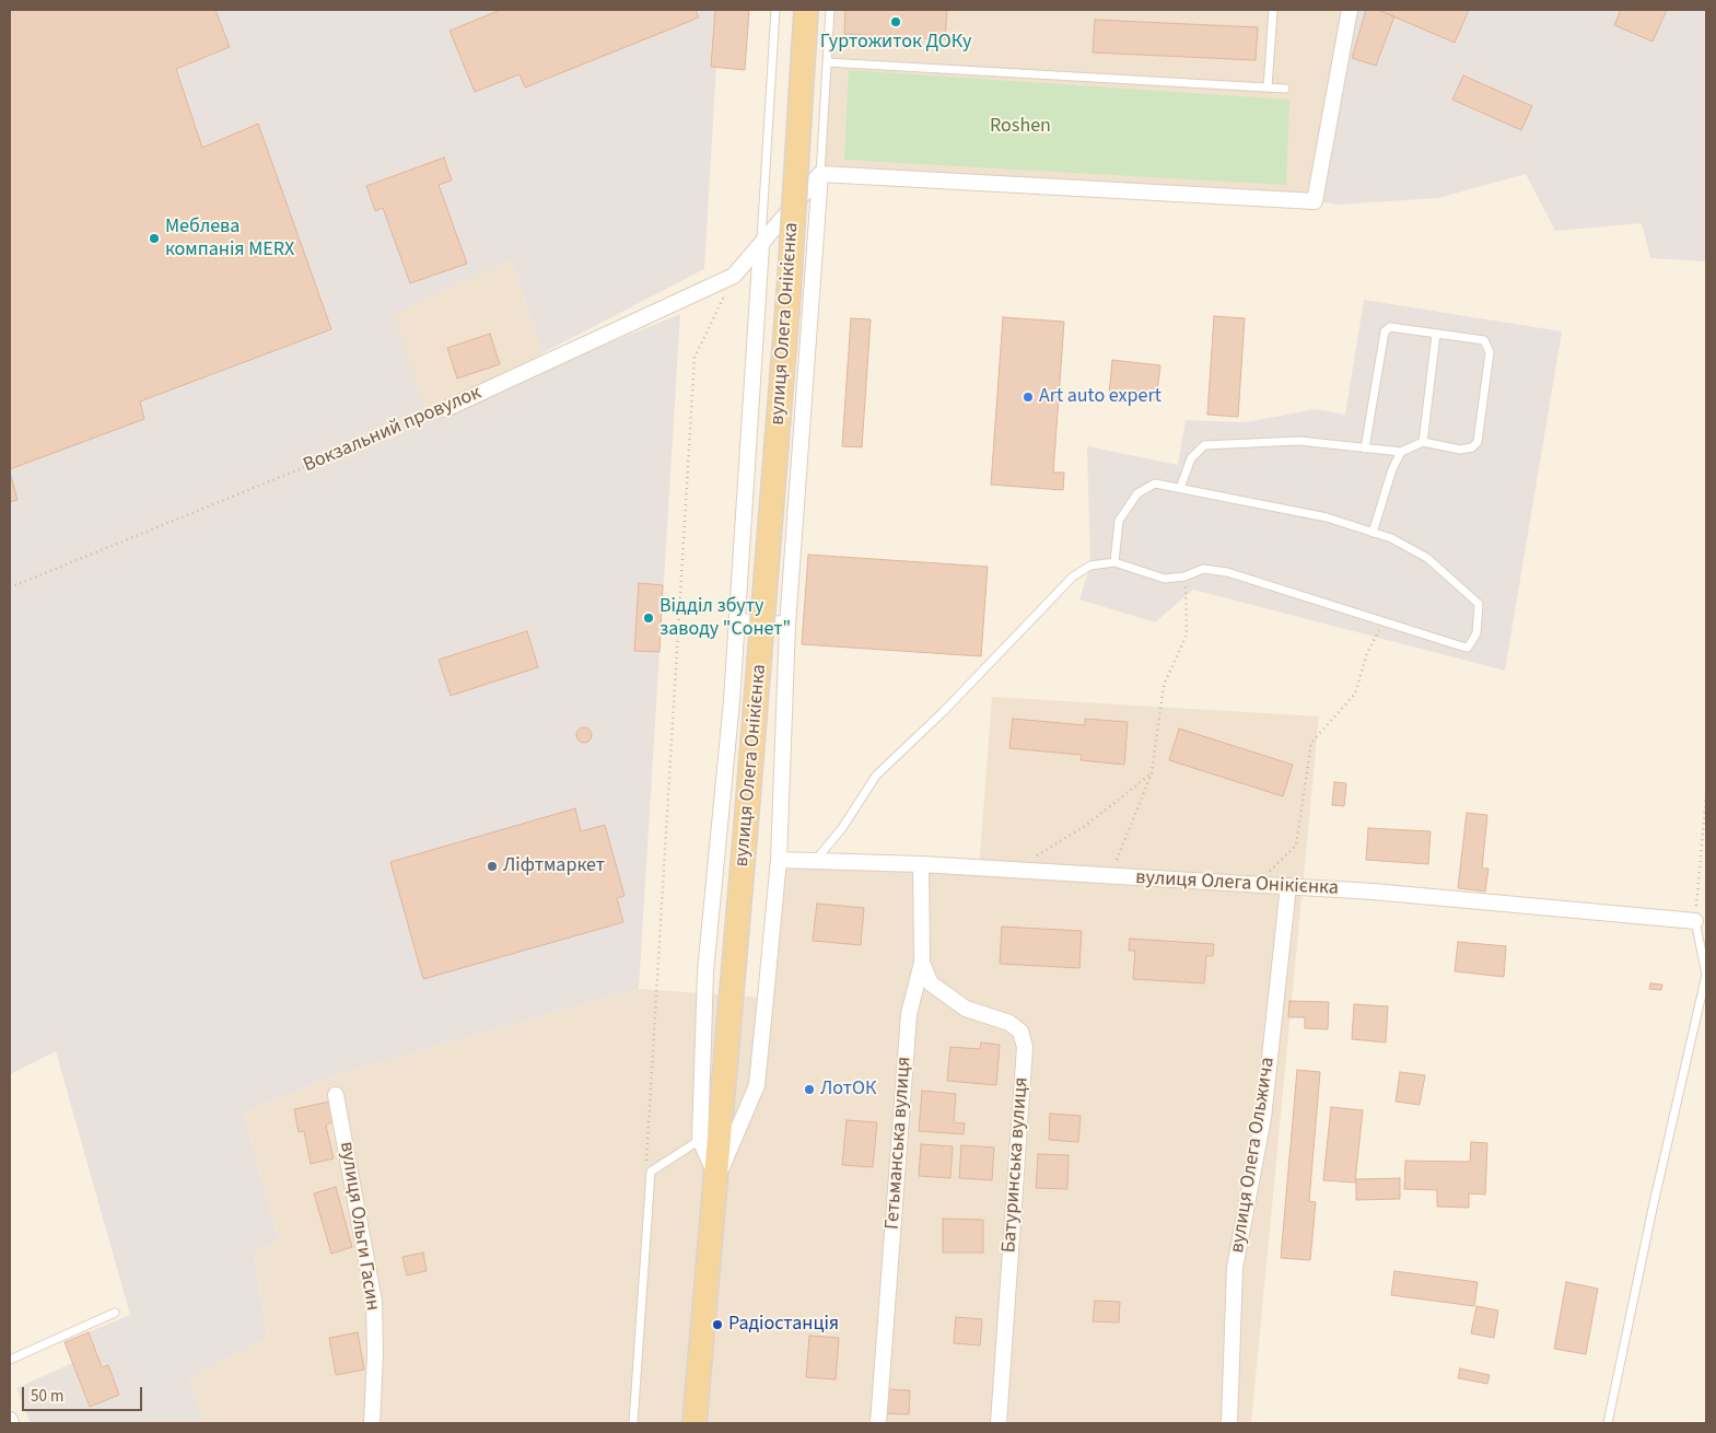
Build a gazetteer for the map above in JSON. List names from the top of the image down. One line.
{"streets":{"main road":["вулиця Олега Онікієнка"],"street":["Вокзальний провулок","Гетьманська вулиця","вулиця Олега Ольжича","Батуринська вулиця","вулиця Ольги Гасин"]},"crossings":[["вулиця Олега Онікієнка","Гетьманська вулиця"],["вулиця Олега Онікієнка","вулиця Олега Ольжича"],["Гетьманська вулиця","Батуринська вулиця"]],"parks":["Roshen"],"places":["Гуртожиток ДОКу","Меблева компанія MERX","Art auto expert","Відділ збуту заводу \"Сонет\"","Ліфтмаркет","ЛотОК","Радіостанція"],"scale_bar":"50 m"}
